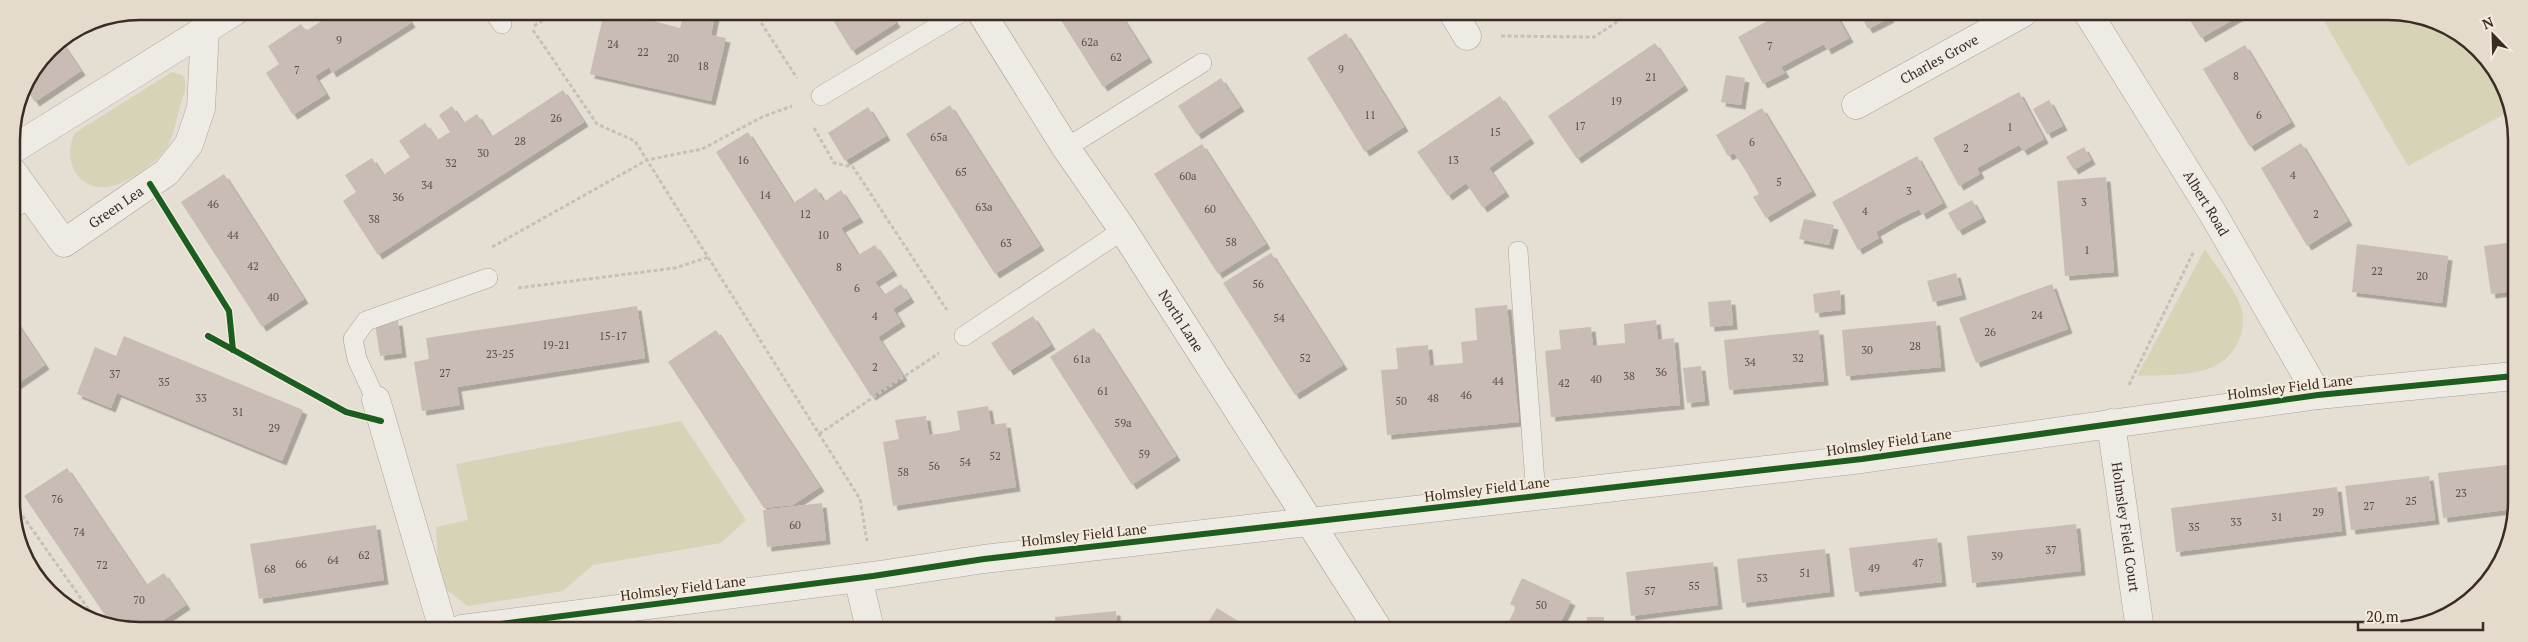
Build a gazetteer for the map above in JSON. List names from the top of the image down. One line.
{"streets":{"street":["Charles Grove","Albert Road","Green Lea","North Lane","Holmsley Field Lane","Holmsley Field Court"]},"crossings":[["Albert Road","Holmsley Field Lane"],["North Lane","Holmsley Field Lane"],["Holmsley Field Lane","Holmsley Field Court"]],"house_numbers":["9","62a","24","7","22","62","20","18","9","7","8","21","19","11","6","26","17","1","15","65a","28","6","2","30","16","13","32","65","4","60a","5","34","3","14","36","3","46","63a","60","4","12","2","38","44","10","58","63","1","42","8","22","20","56","6","40","24","4","54","26","15-17","19-21","28","30","23-25","52","32","61a","34","2","36","27","37","38","40","44","35","42","61","46","33","48","50","31","59a","29","59","52","54","56","58","23","76","25","27","29","31","33","60","35","74","37","62","39","64","47","66","72","49","68","51","53","55","57","70","50"],"scale_bar":"20 m","north":"top left"}
